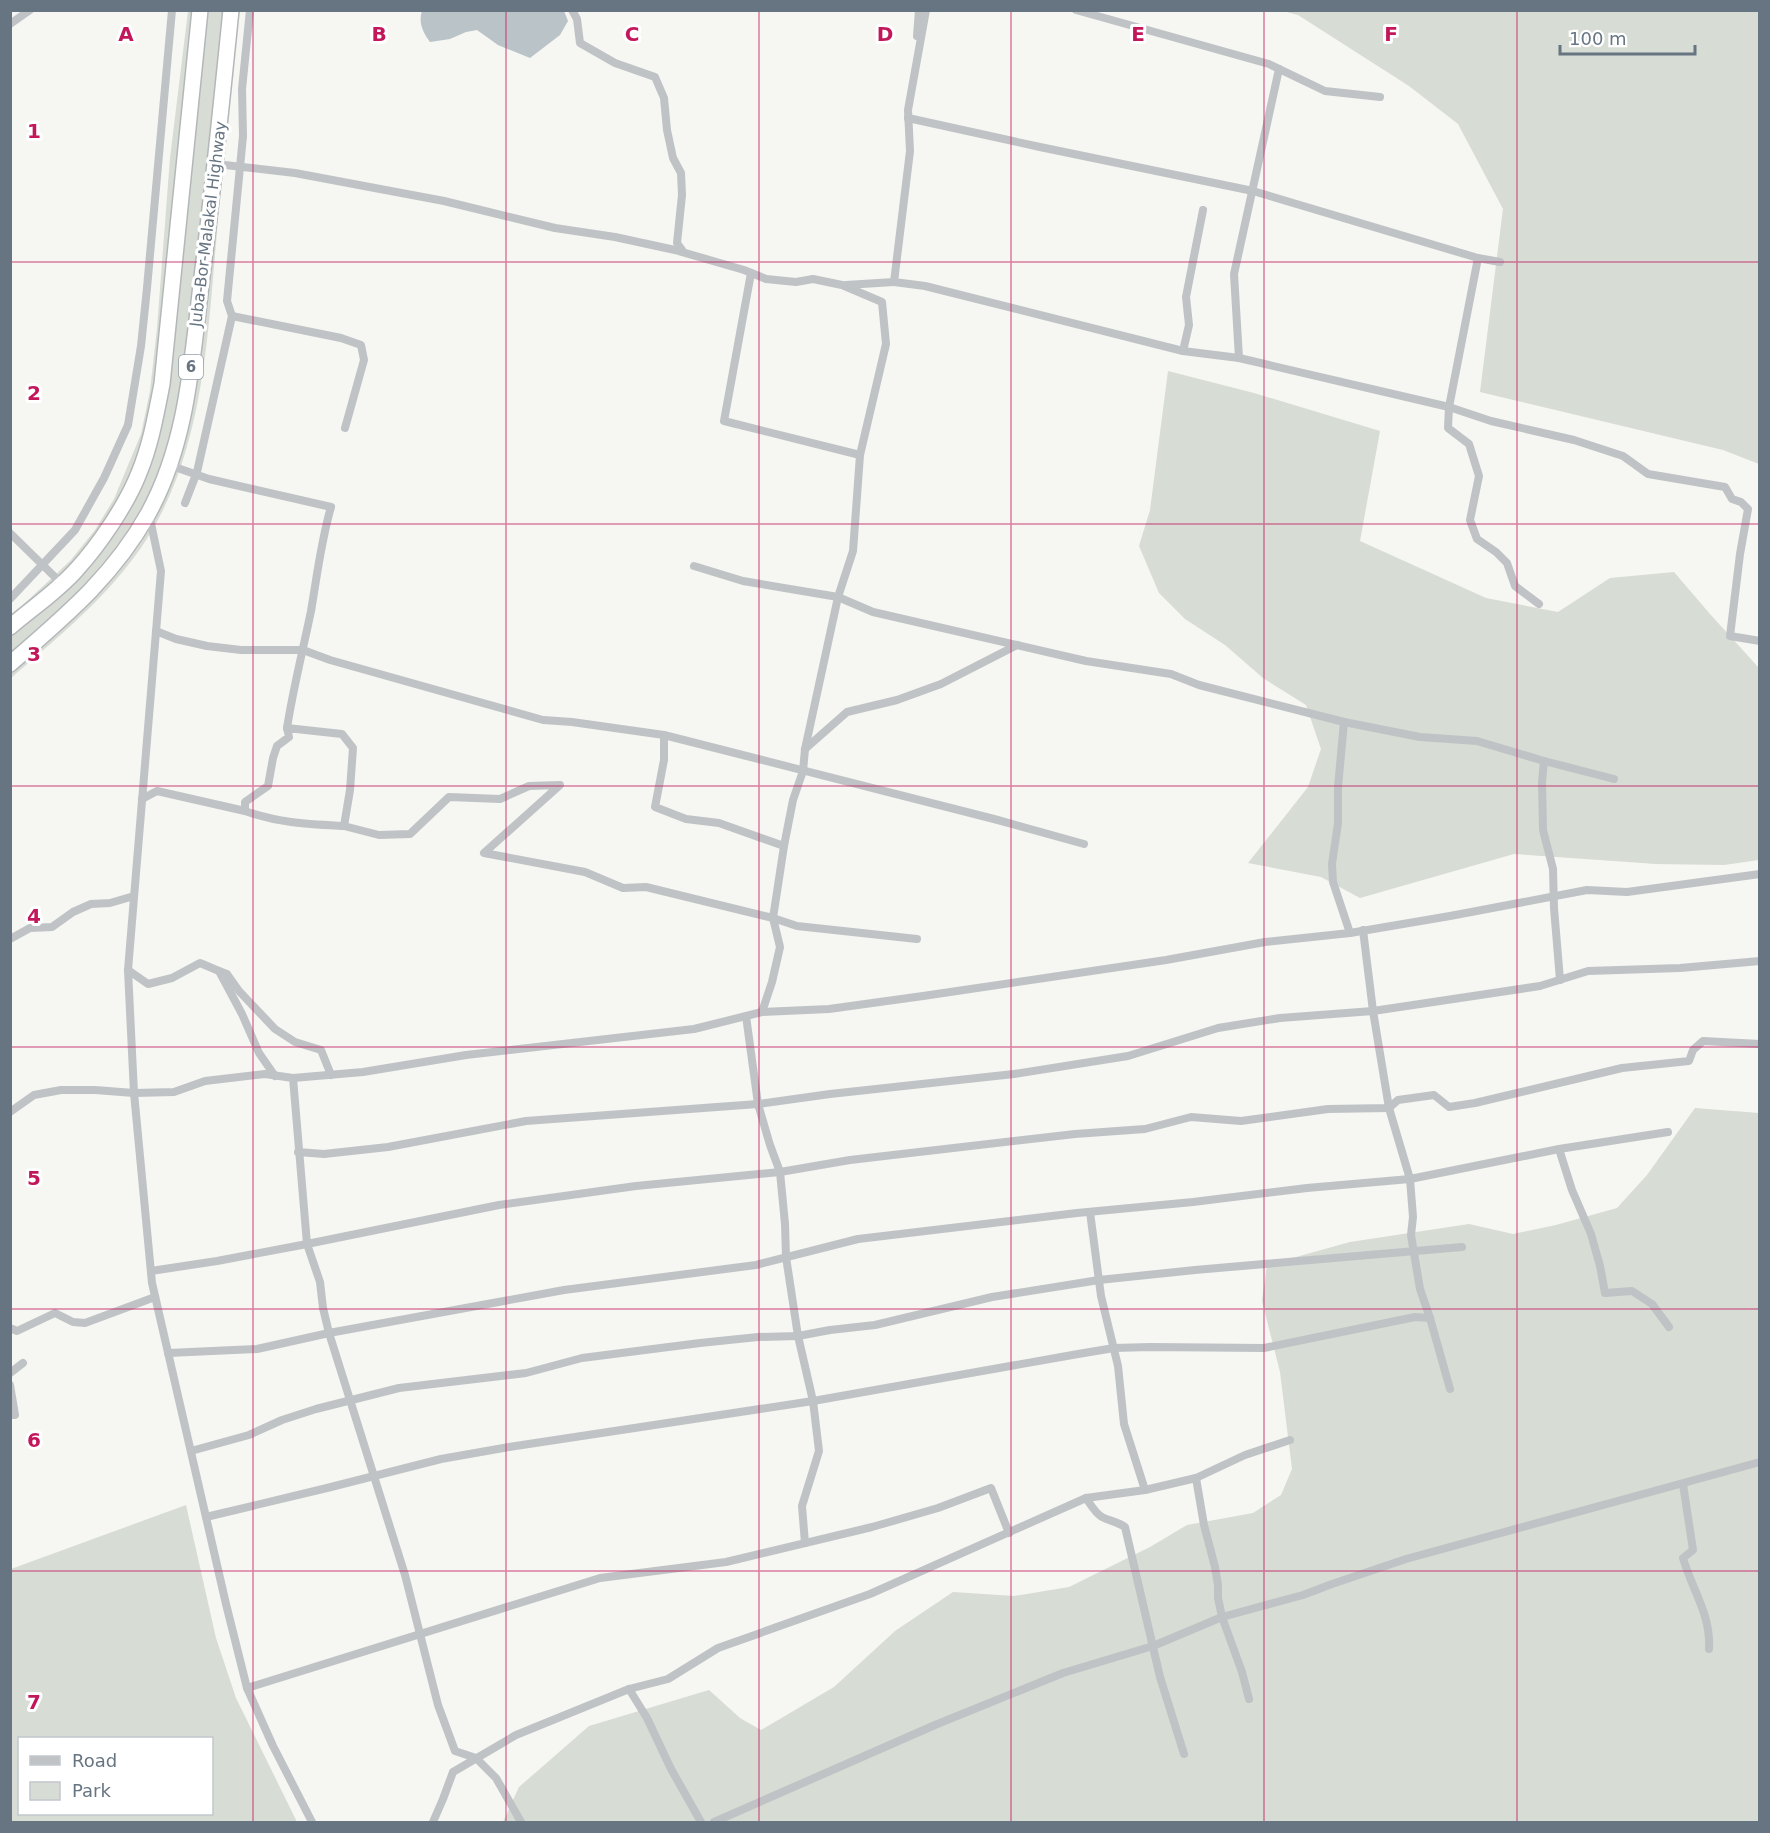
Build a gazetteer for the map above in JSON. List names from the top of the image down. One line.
{"streets":{"highway":["Juba-Bor-Malakal Highway","6"]},"legend":["Road","Park"],"scale_bar":"100 m","grid":{"columns":["A","B","C","D","E","F"],"rows":["1","2","3","4","5","6","7"]}}
